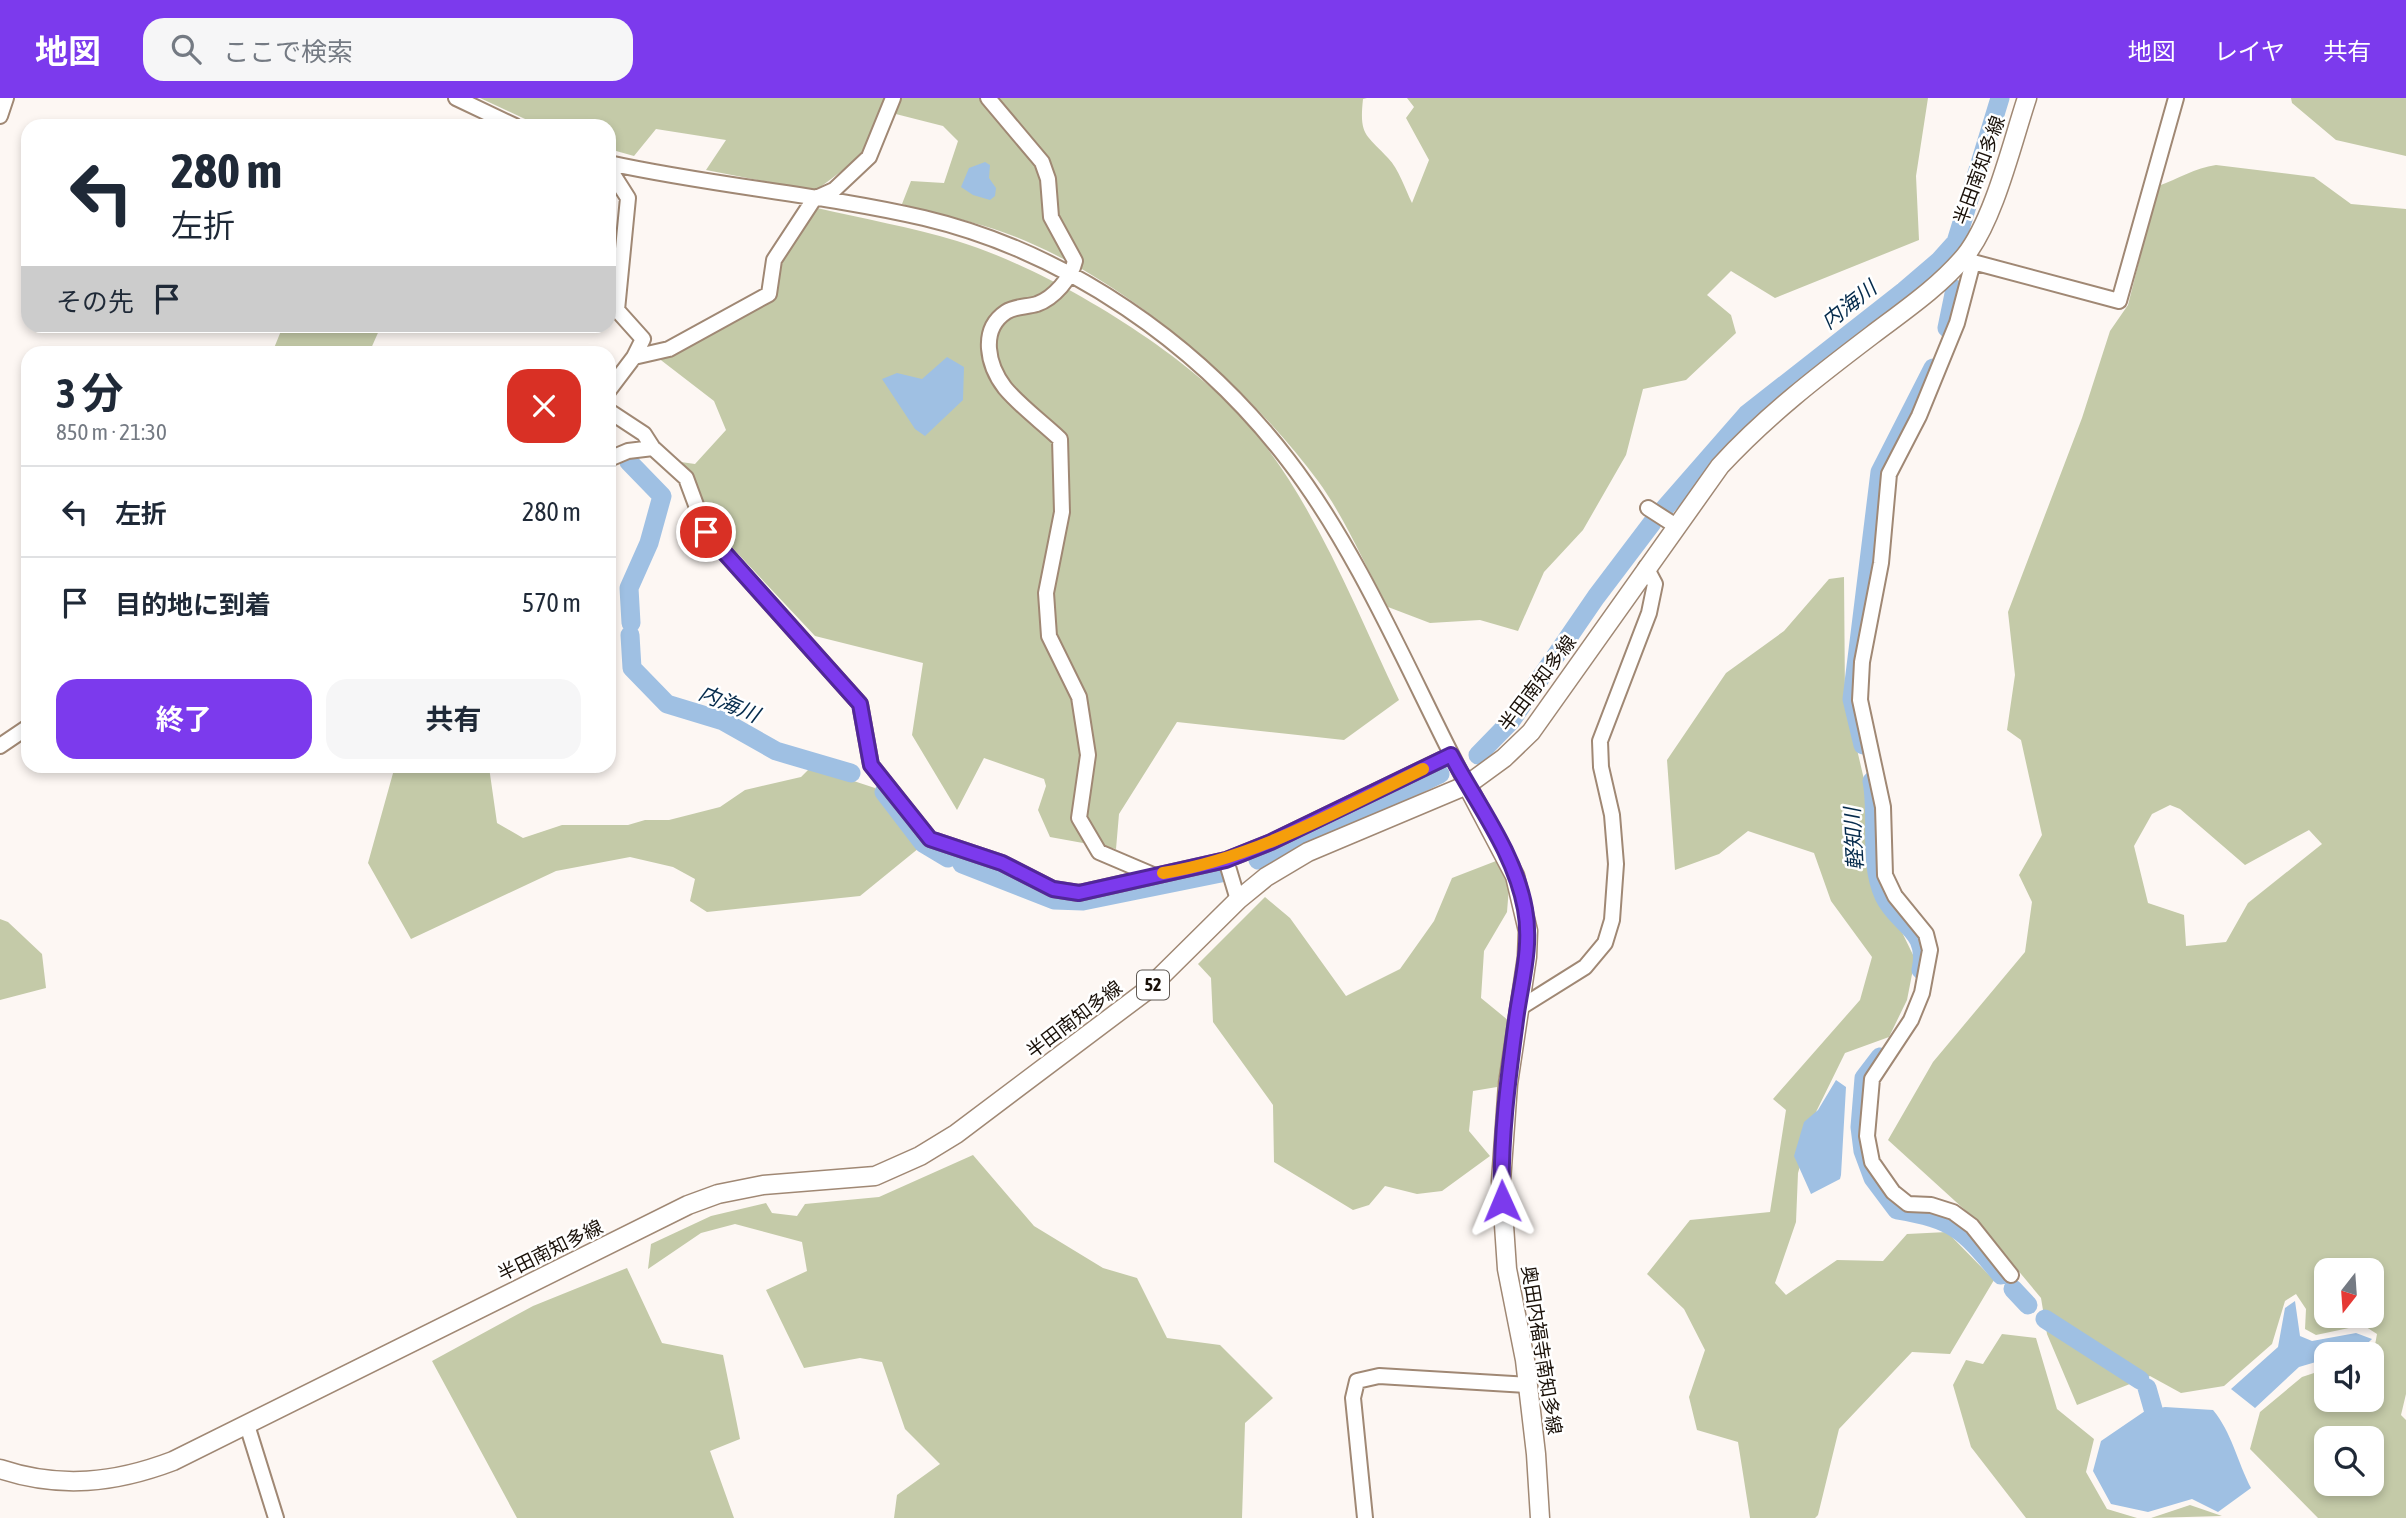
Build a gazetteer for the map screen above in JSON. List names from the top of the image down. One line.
{"streets":{"main road":["半田南知多線","52","奥田内福寺南知多線"]},"crossings":[["半田南知多線","奥田内福寺南知多線"]],"water":["内海川","軽知川"],"north":"bottom","page":{"header":"地図","search":"ここで検索","nav":["地図","レイヤ","共有"],"turn":["280 m","左折"],"then":"その先","heading":["3 分","850 m · 21:30"],"list":[{"name":"左折","value":"280 m"},{"name":"目的地に到着","value":"570 m"}],"buttons":["終了","共有"]}}
